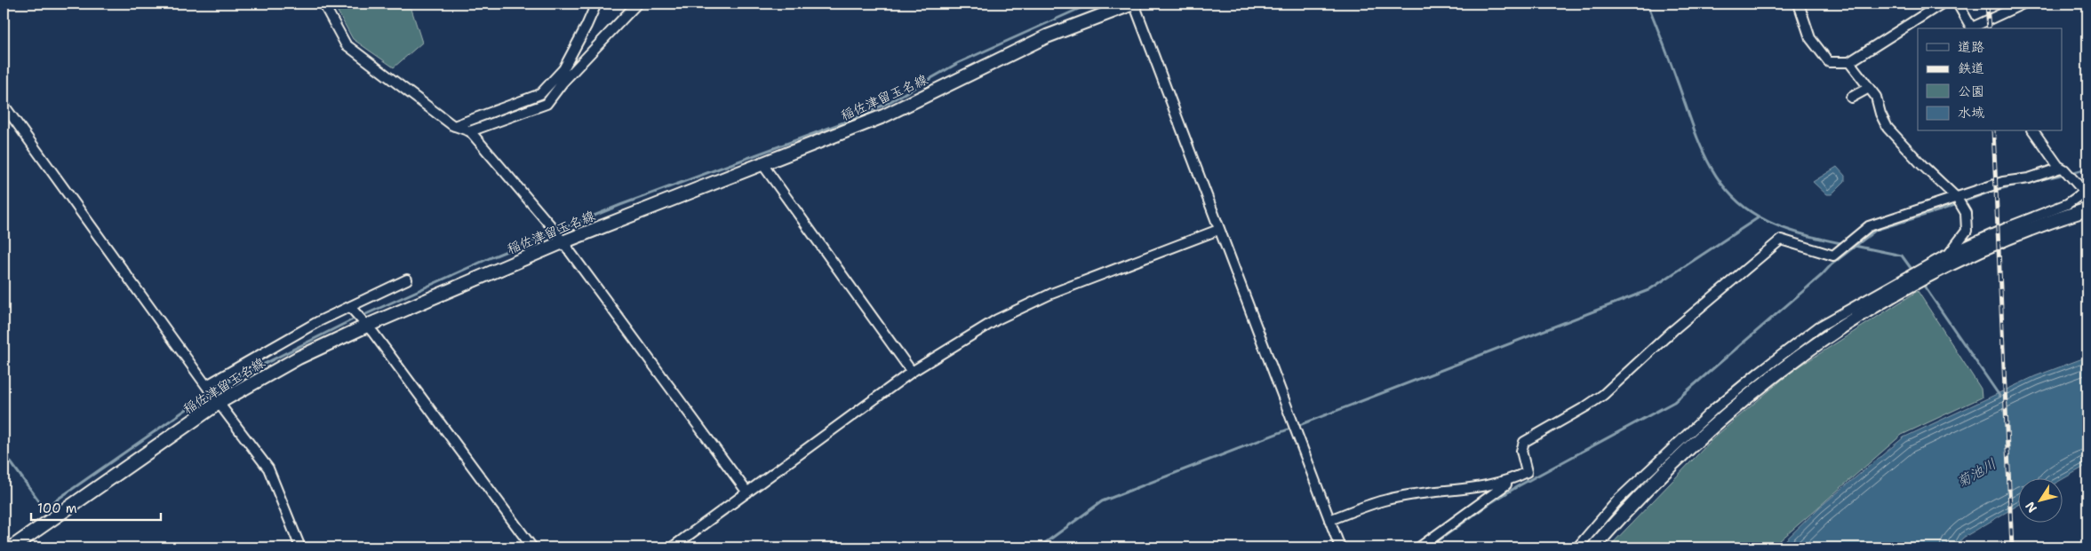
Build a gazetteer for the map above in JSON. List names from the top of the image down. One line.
{"streets":{"main road":["稲佐津留玉名線"]},"water":["菊池川"],"legend":["道路","鉄道","公園","水域"],"scale_bar":"100 m","north":"bottom left"}
